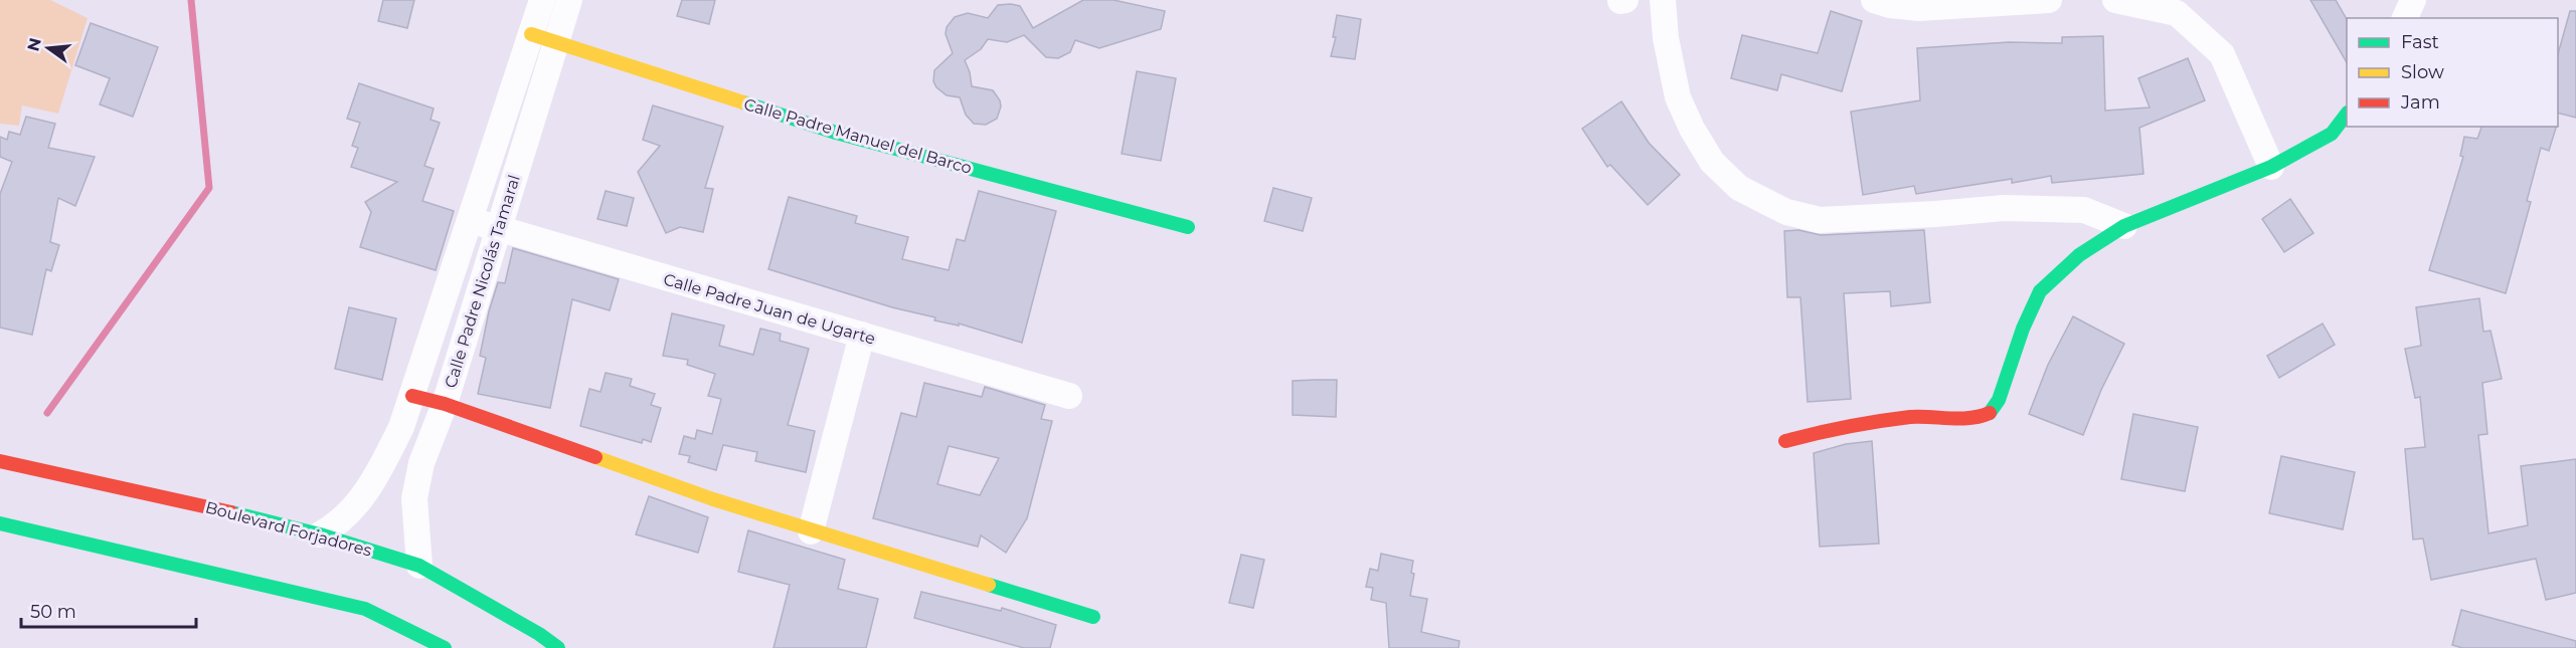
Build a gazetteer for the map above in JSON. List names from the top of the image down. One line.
{"streets":{"street":["Calle Padre Manuel del Barco","Calle Padre Nicolás Tamaral","Calle Padre Juan de Ugarte","Boulevard Forjadores"]},"crossings":[["Calle Padre Manuel del Barco","Calle Padre Nicolás Tamaral"],["Calle Padre Nicolás Tamaral","Calle Padre Juan de Ugarte"],["Calle Padre Nicolás Tamaral","Boulevard Forjadores"]],"legend":["Fast","Slow","Jam"],"scale_bar":"50 m","north":"left"}
